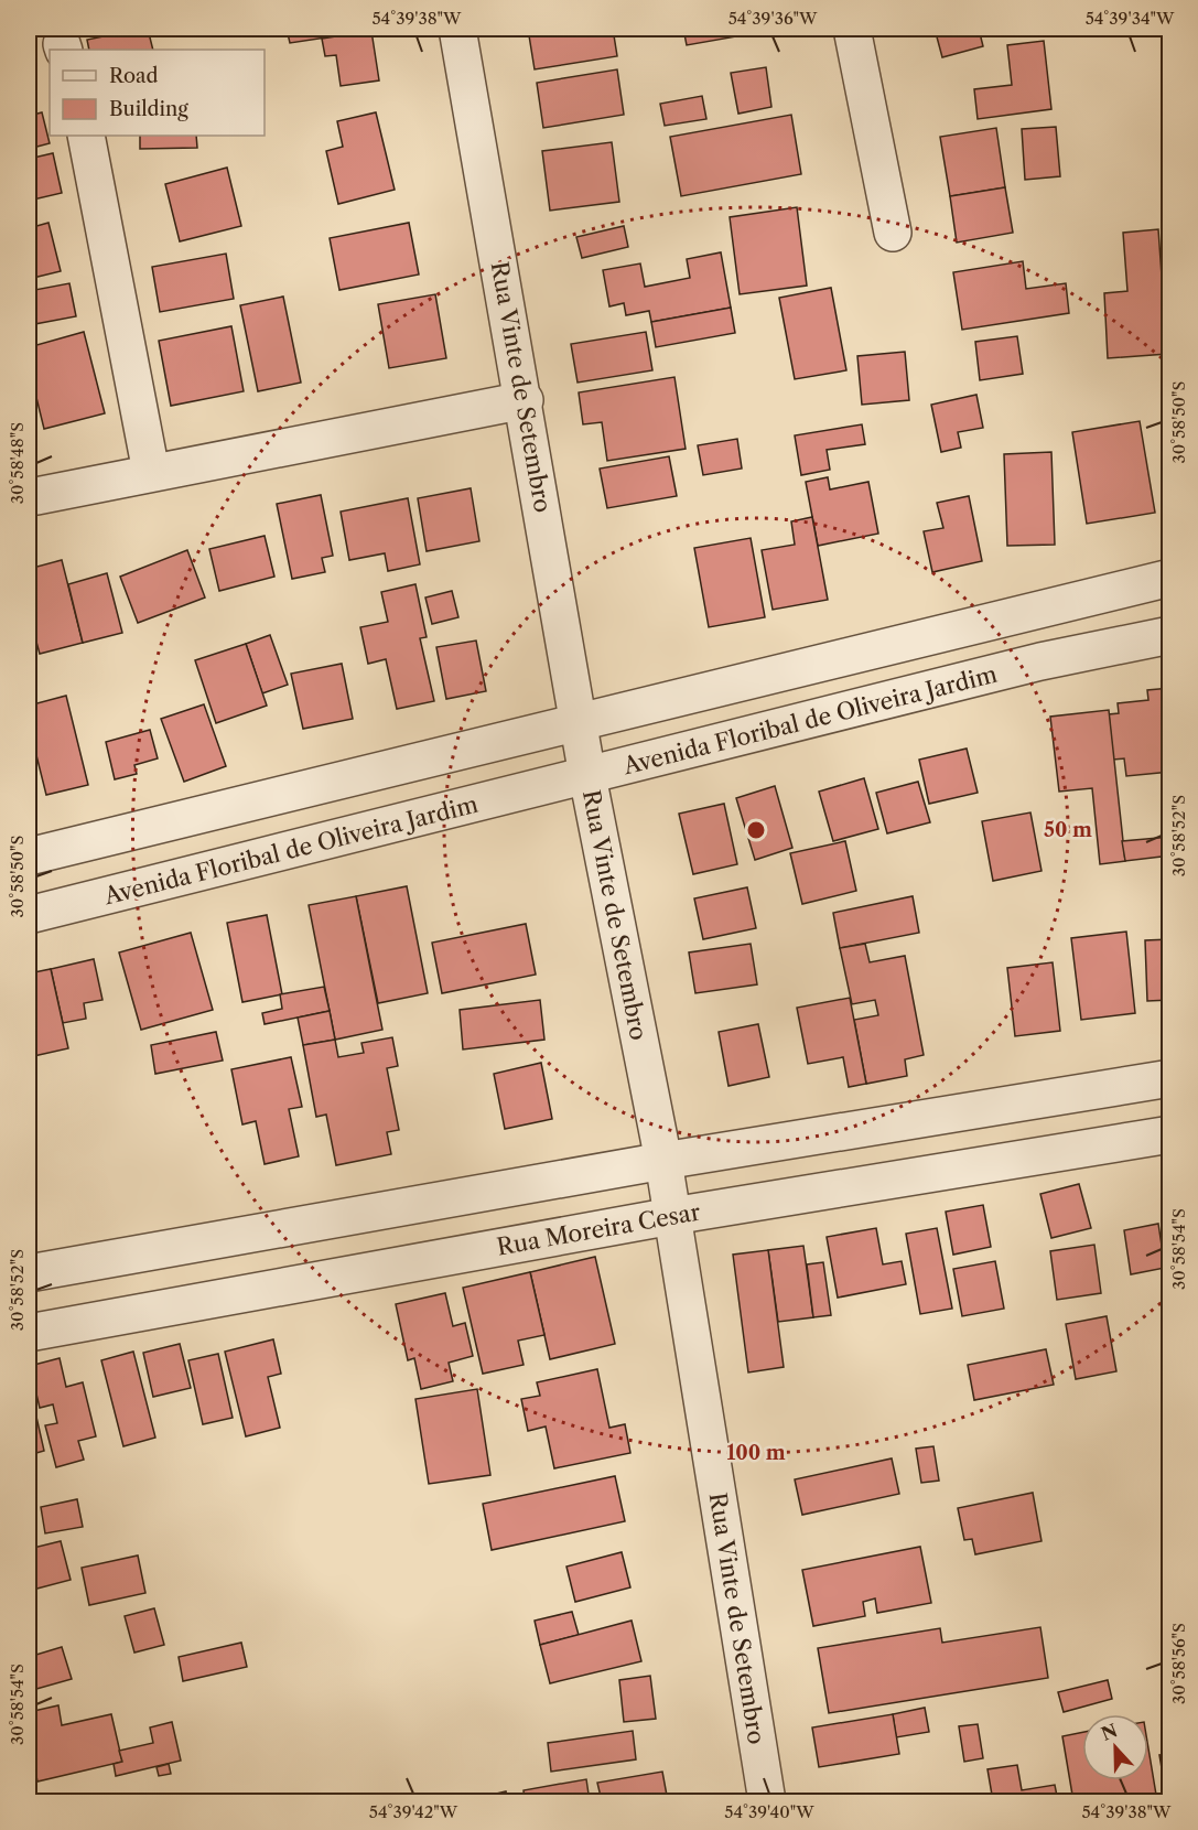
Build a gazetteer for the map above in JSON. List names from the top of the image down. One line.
{"streets":{"street":["Rua Vinte de Setembro","Avenida Floribal de Oliveira Jardim","Rua Moreira Cesar"]},"crossings":[["Rua Vinte de Setembro","Avenida Floribal de Oliveira Jardim"],["Rua Vinte de Setembro","Rua Moreira Cesar"]],"legend":["Road","Building"],"north":"top","coordinates":["54°39'38\"W","54°39'36\"W","54°39'34\"W","30°58'50\"S","30°58'48\"S","30°58'52\"S","30°58'54\"S","30°58'56\"S","54°39'42\"W","54°39'40\"W"],"rings":["50 m","100 m"]}
